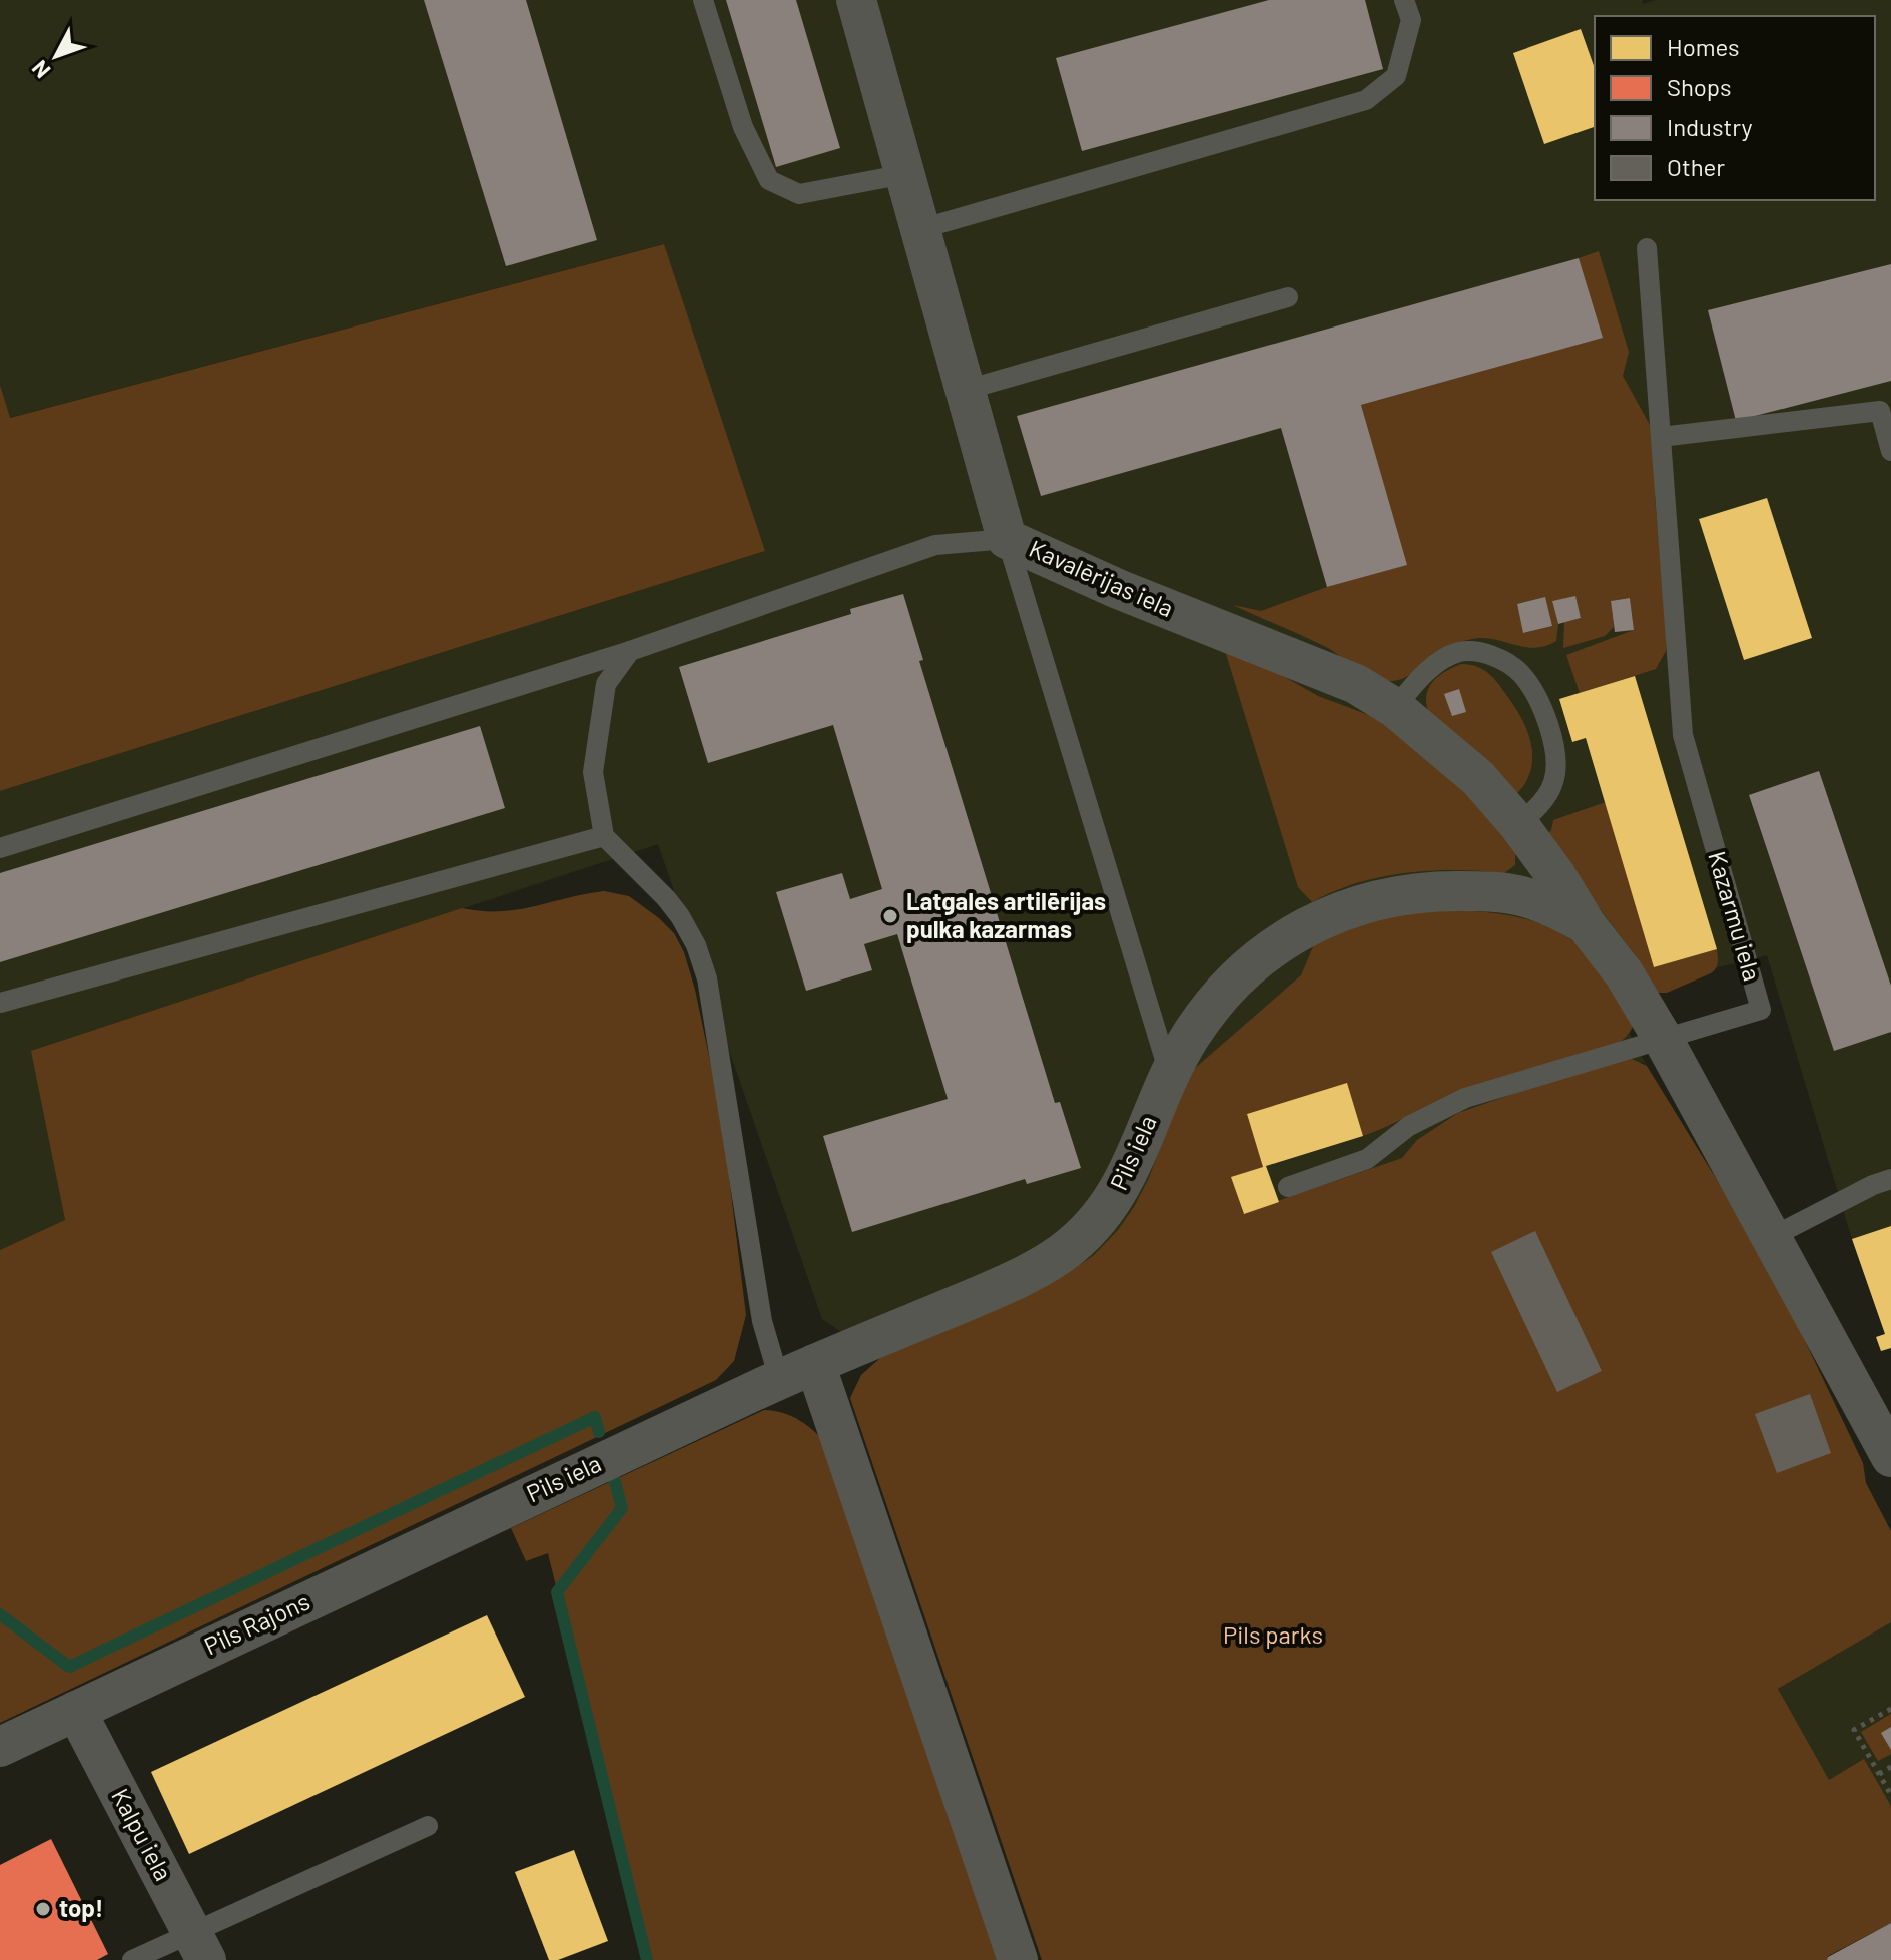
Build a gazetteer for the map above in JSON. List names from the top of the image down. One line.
{"streets":{"street":["Kavalērijas iela","Pils iela","Pils Rajons","Kalpu iela"],"lane":["Kazarmu iela"]},"crossings":[["Kavalērijas iela","Kazarmu iela"],["Kavalērijas iela","Pils iela"],["Pils iela","Pils Rajons"],["Pils Rajons","Kalpu iela"]],"parks":["Pils parks"],"places":["Latgales artilērijas pulka kazarmas","top!"],"legend":["Homes","Shops","Industry","Other"],"north":"bottom left"}
